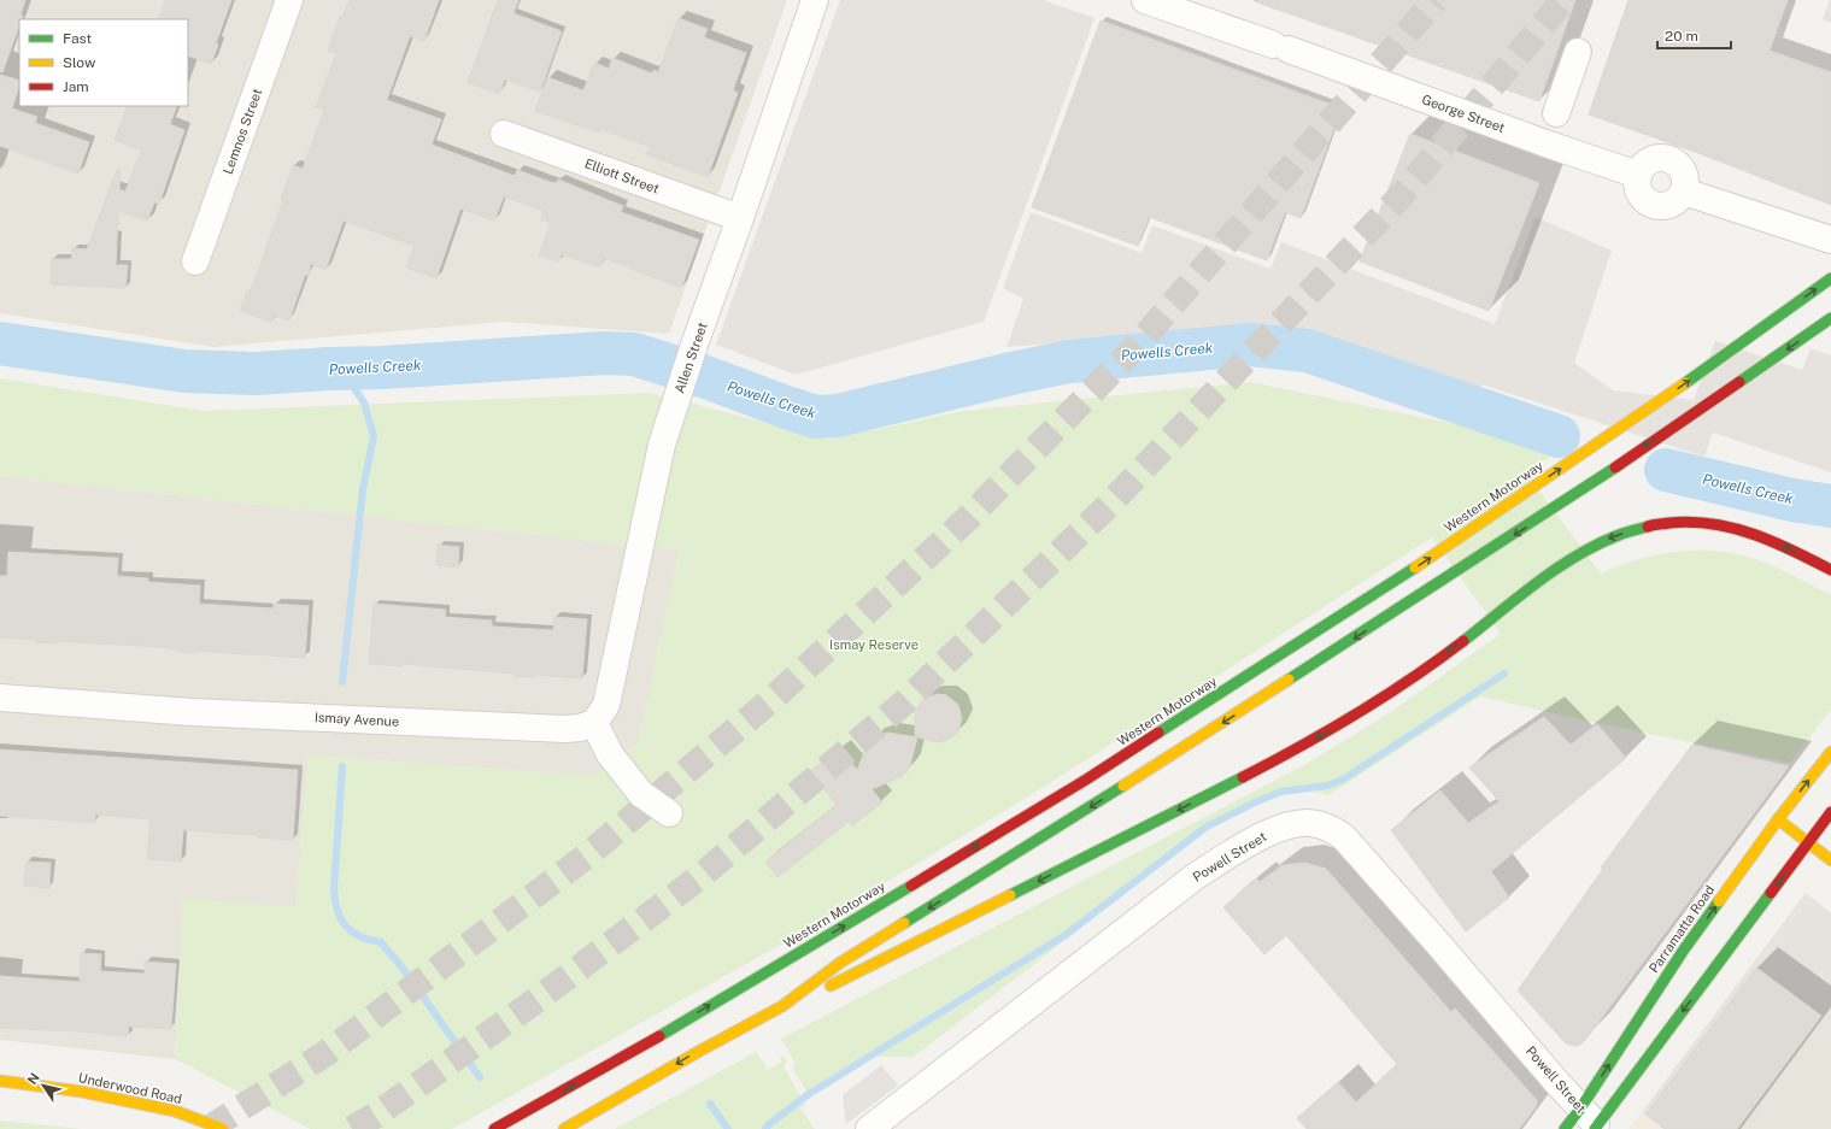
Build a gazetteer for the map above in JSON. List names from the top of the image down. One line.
{"streets":{"main road":["Western Motorway","Parramatta Road","Underwood Road"],"street":["George Street","Lemnos Street","Elliott Street","Allen Street","Ismay Avenue","Powell Street"]},"crossings":[["Elliott Street","Allen Street"],["Allen Street","Ismay Avenue"],["Powell Street","Parramatta Road"]],"water":["Powells Creek"],"parks":["Ismay Reserve"],"legend":["Fast","Slow","Jam"],"scale_bar":"20 m","north":"top left"}
